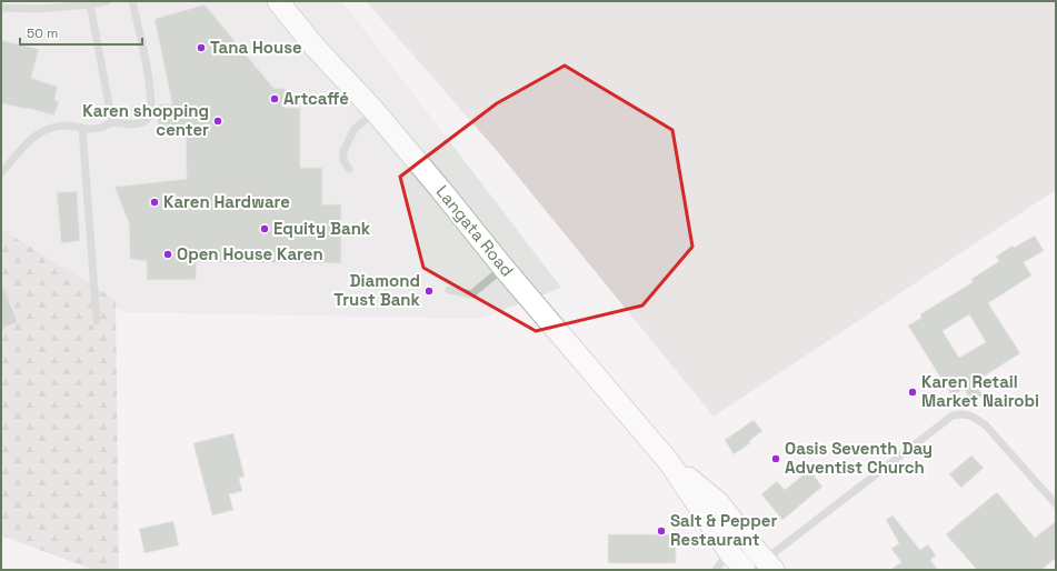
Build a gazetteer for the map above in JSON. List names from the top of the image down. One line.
{"streets":{"main road":["Langata Road"]},"places":["Tana House","Artcaffé","Karen shopping center","Karen Hardware","Equity Bank","Open House Karen","Diamond Trust Bank","Karen Retail Market Nairobi","Oasis Seventh Day Adventist Church","Salt & Pepper Restaurant"],"scale_bar":"50 m"}
